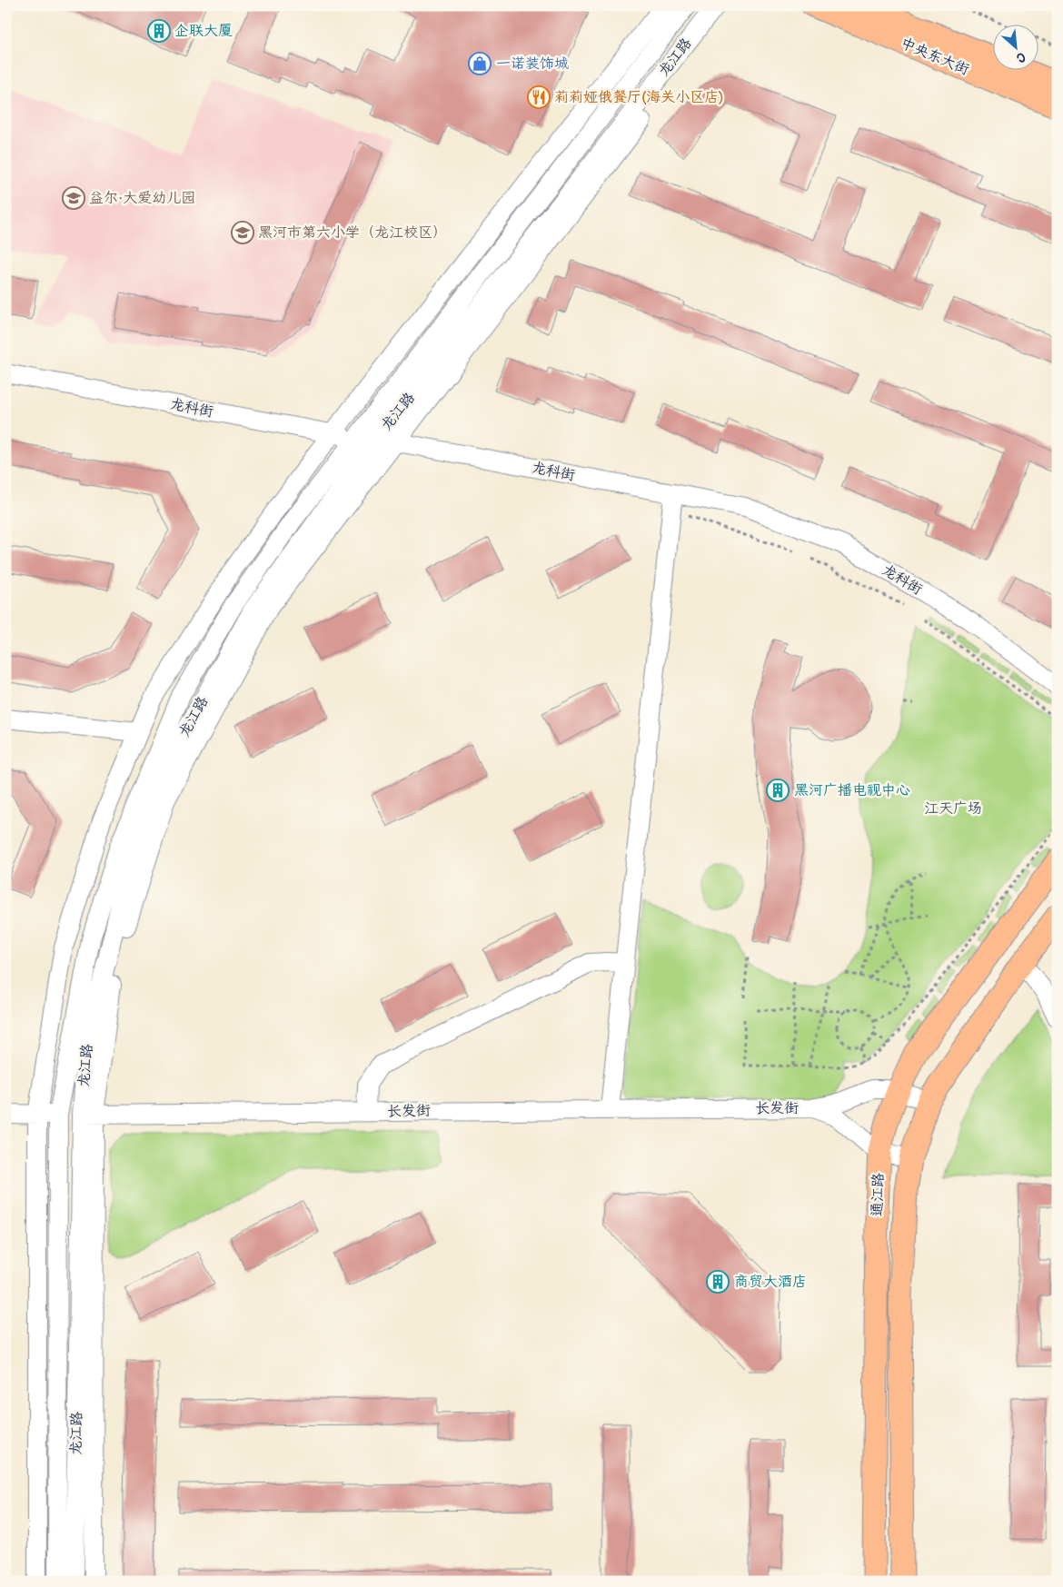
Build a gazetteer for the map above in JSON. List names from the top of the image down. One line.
{"streets":{"main road":["中央东大街","通江路"],"street":["龙江路","龙科街","长发街"]},"crossings":[["龙江路","龙科街"],["龙江路","长发街"],["长发街","通江路"]],"parks":["江天广场"],"places":{"building":["企联大厦","黑河广播电视中心","商贸大酒店"],"shop":["一诺装饰城"],"restaurant":["莉莉娅俄餐厅(海关小区店)"],"school or university":["益尔·大爱幼儿园","黑河市第六小学（龙江校区）"]},"north":"bottom right"}
